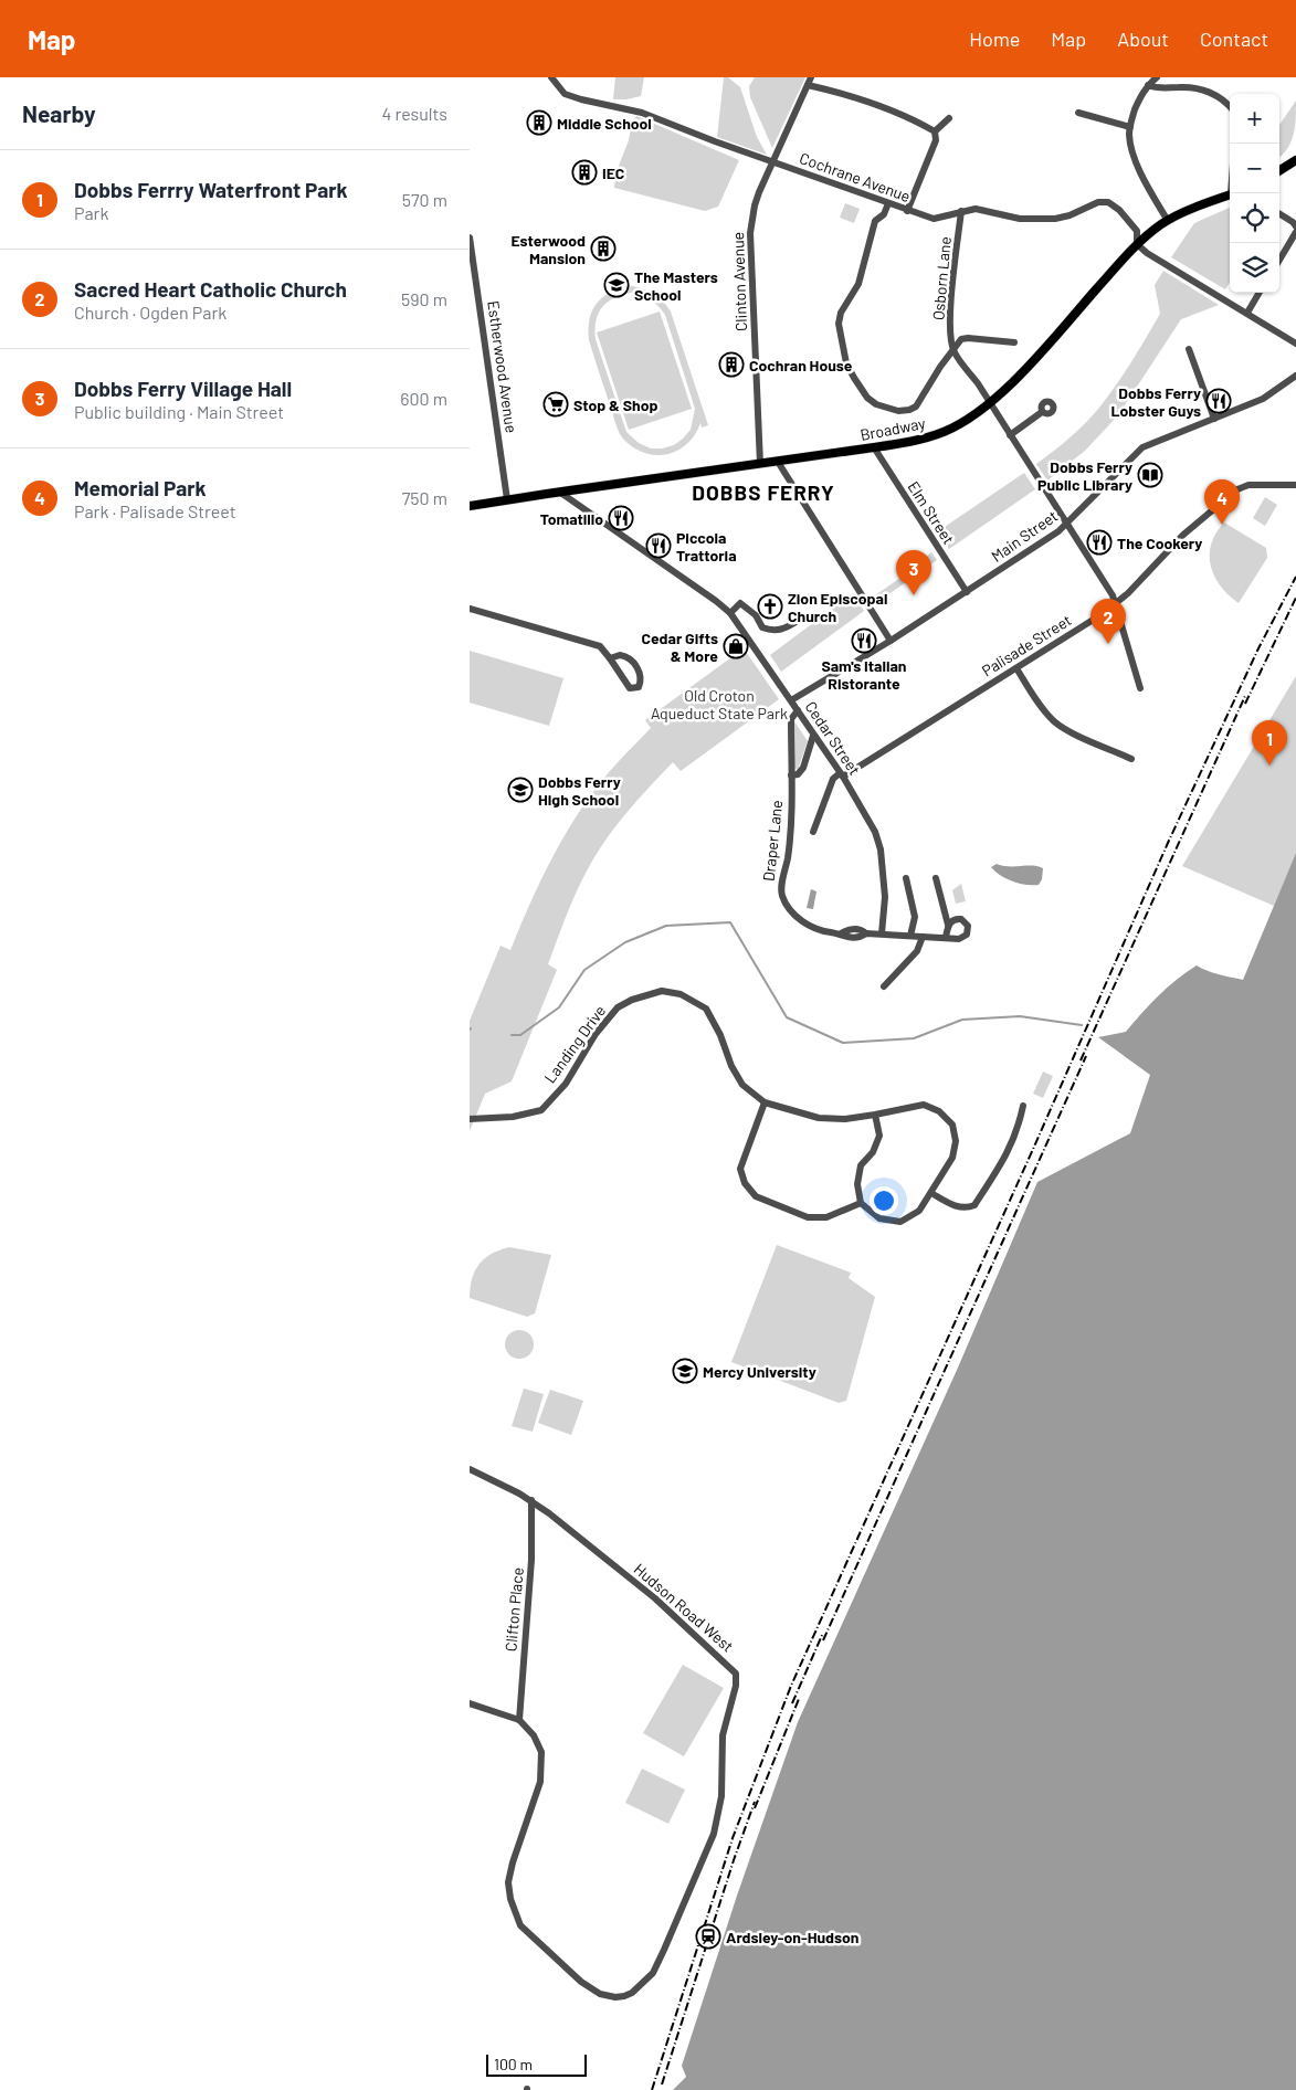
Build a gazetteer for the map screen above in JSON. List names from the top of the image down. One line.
{"streets":{"main road":["Broadway"],"street":["Cochrane Avenue","Osborn Lane","Clinton Avenue","Estherwood Avenue","Elm Street","Main Street","Palisade Street","Cedar Street","Draper Lane","Landing Drive","Hudson Road West","Clifton Place"]},"crossings":[["Cochrane Avenue","Osborn Lane"],["Cochrane Avenue","Clinton Avenue"],["Cochrane Avenue","Broadway"],["Clinton Avenue","Broadway"],["Estherwood Avenue","Broadway"],["Broadway","Elm Street"],["Broadway","Cedar Street"],["Elm Street","Main Street"],["Main Street","Cedar Street"],["Palisade Street","Cedar Street"],["Cedar Street","Draper Lane"],["Hudson Road West","Clifton Place"]],"districts":["DOBBS FERRY"],"parks":["Old Croton Aqueduct State Park"],"places":{"building":["Middle School","IEC","Esterwood Mansion","Cochran House"],"school or university":["The Masters School","Dobbs Ferry High School","Mercy University"],"restaurant":["Dobbs Ferry Lobster Guys","Tomatillo","The Cookery","Piccola Trattoria","Sam's Italian Ristorante"],"supermarket":["Stop & Shop"],"library":["Dobbs Ferry Public Library"],"church":["Zion Episcopal Church"],"shop":["Cedar Gifts & More"],"station":["Ardsley-on-Hudson"]},"scale_bar":"100 m","page":{"header":"Map","nav":["Home","Map","About","Contact"],"heading":["Nearby","4 results"],"map_buttons":["+","−"],"list":[{"mark":"1","name":"Dobbs Ferrry Waterfront Park","note":"Park","value":"570 m"},{"mark":"2","name":"Sacred Heart Catholic Church","note":"Church · Ogden Park","value":"590 m"},{"mark":"3","name":"Dobbs Ferry Village Hall","note":"Public building · Main Street","value":"600 m"},{"mark":"4","name":"Memorial Park","note":"Park · Palisade Street","value":"750 m"}],"pins":["4","3","2","1"],"scale":"100 m"}}
